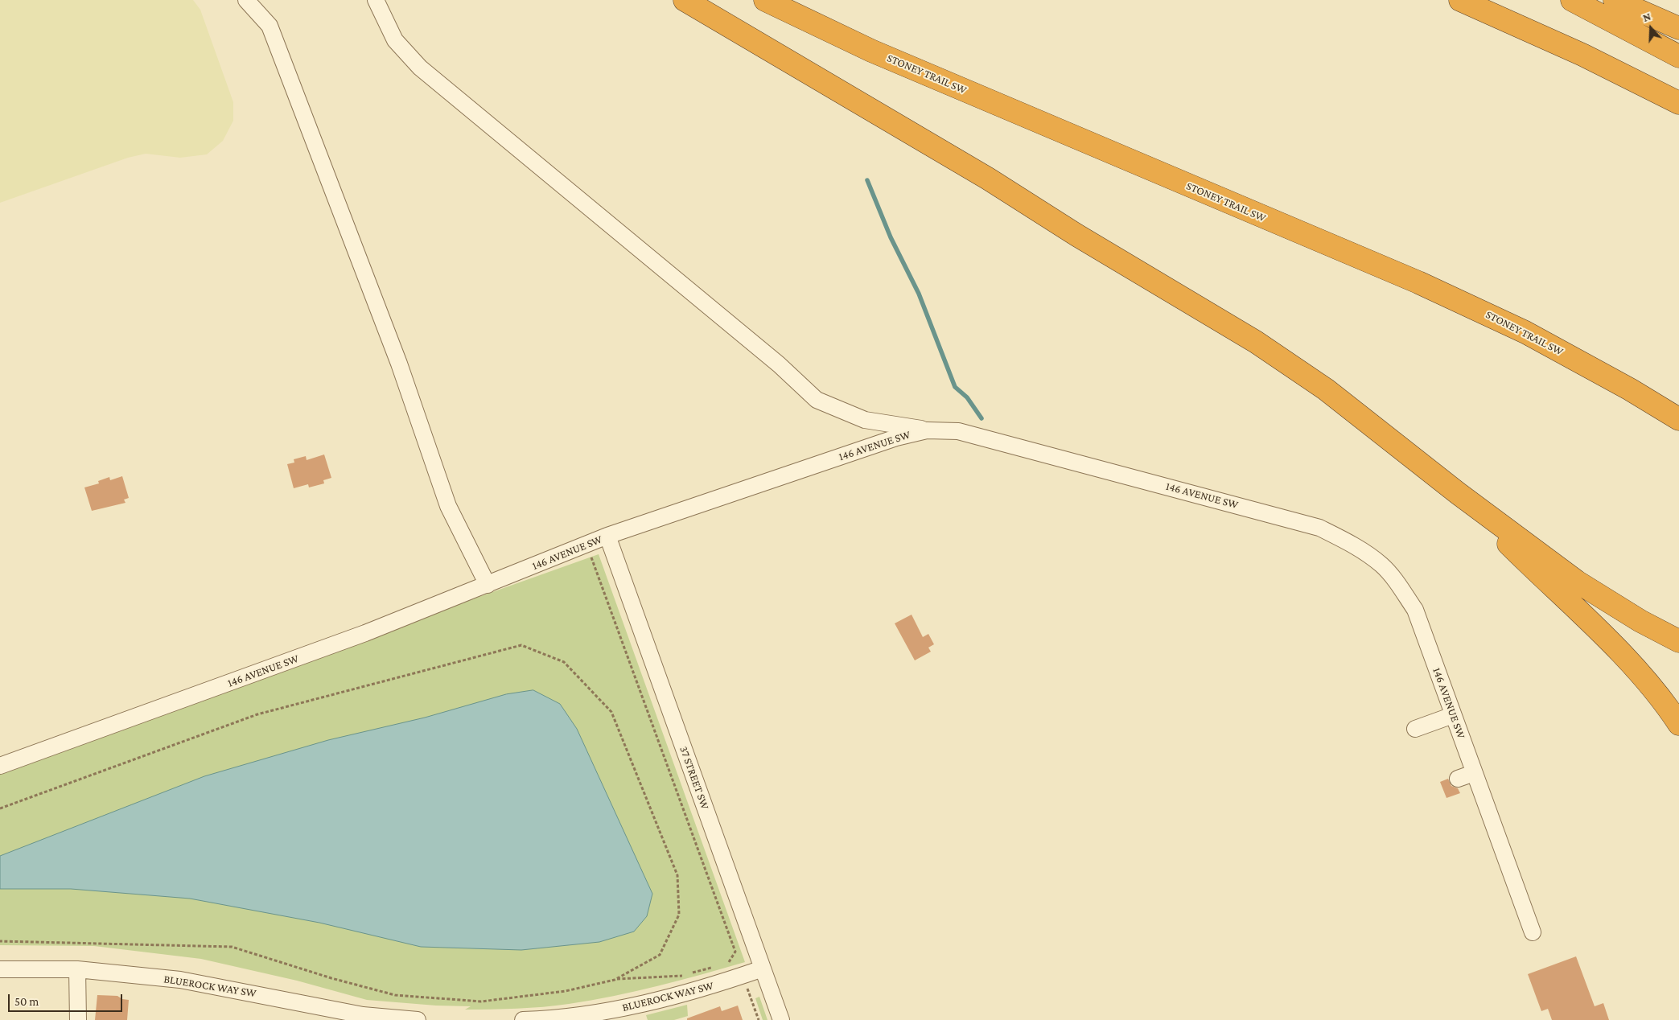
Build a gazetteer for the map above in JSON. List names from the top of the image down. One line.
{"streets":{"highway":["STONEY TRAIL SW"],"street":["146 AVENUE SW","37 STREET SW","BLUEROCK WAY SW"]},"crossings":[["146 AVENUE SW","37 STREET SW"],["37 STREET SW","BLUEROCK WAY SW"]],"scale_bar":"50 m","north":"top"}
